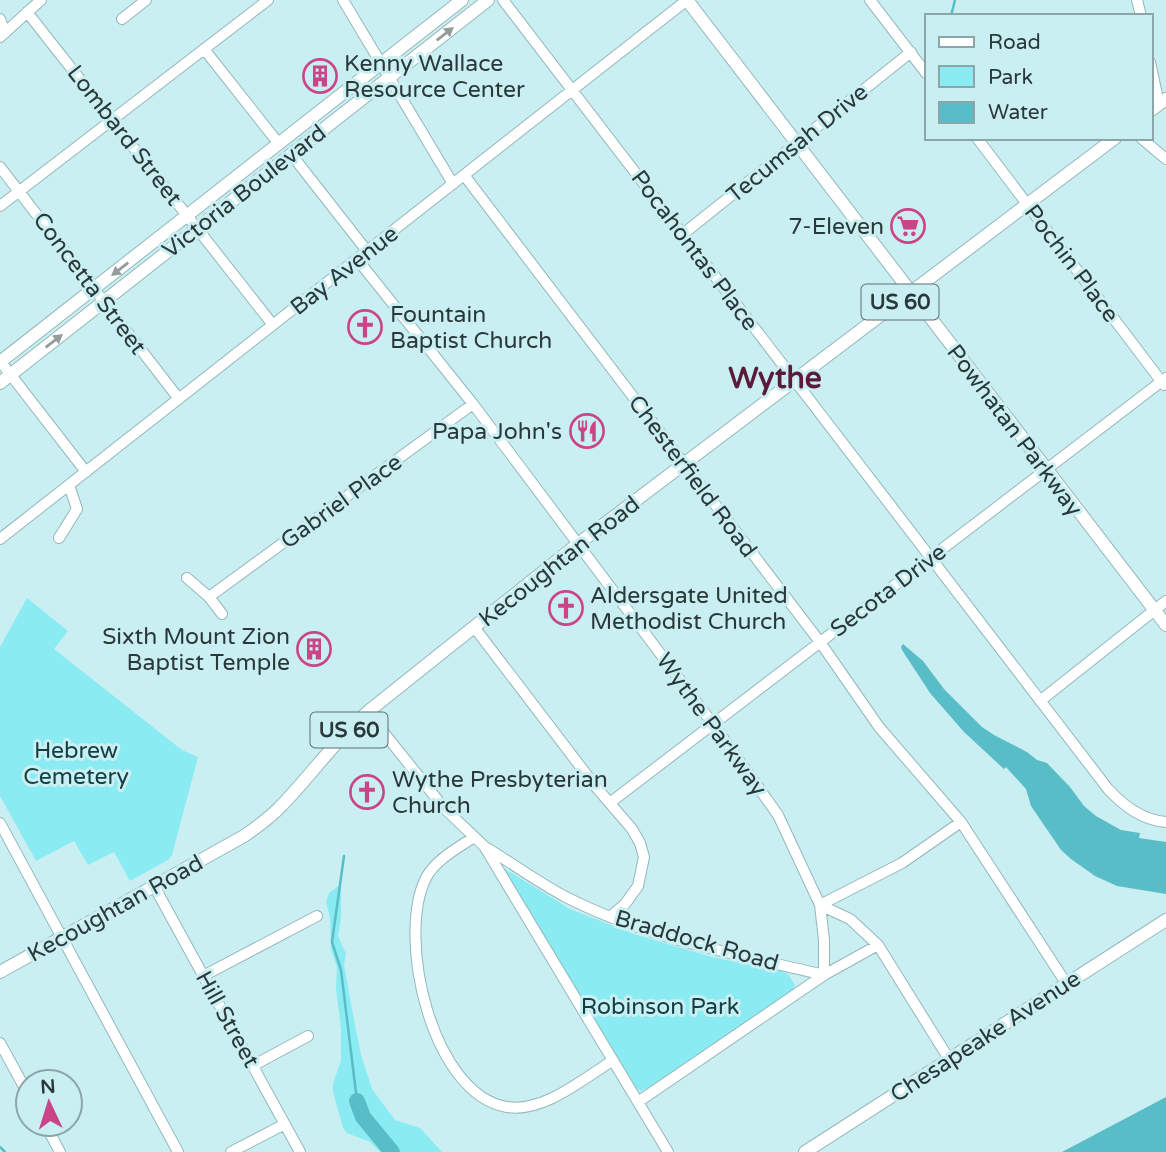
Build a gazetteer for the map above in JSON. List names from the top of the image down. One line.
{"streets":{"main road":["Victoria Boulevard","US 60","Powhatan Parkway","Kecoughtan Road","Chesapeake Avenue"],"street":["Lombard Street","Tecumsah Drive","Pocahontas Place","Pochin Place","Bay Avenue","Concetta Street","Chesterfield Road","Gabriel Place","Secota Drive","Wythe Parkway","Braddock Road","Hill Street"]},"crossings":[["Lombard Street","Victoria Boulevard"],["Lombard Street","Bay Avenue"],["Tecumsah Drive","Pocahontas Place"],["Tecumsah Drive","Powhatan Parkway"],["Victoria Boulevard","Concetta Street"],["Pocahontas Place","Bay Avenue"],["Pocahontas Place","Kecoughtan Road"],["Pocahontas Place","Secota Drive"],["Pochin Place","Kecoughtan Road"],["Pochin Place","Secota Drive"],["Bay Avenue","Concetta Street"],["Bay Avenue","Powhatan Parkway"],["Bay Avenue","Chesterfield Road"],["Bay Avenue","Wythe Parkway"],["Powhatan Parkway","Kecoughtan Road"],["Powhatan Parkway","Secota Drive"],["Chesterfield Road","Kecoughtan Road"],["Chesterfield Road","Secota Drive"],["Chesterfield Road","Chesapeake Avenue"],["Gabriel Place","Wythe Parkway"],["Kecoughtan Road","Wythe Parkway"],["Kecoughtan Road","Hill Street"],["Secota Drive","Wythe Parkway"],["Wythe Parkway","Braddock Road"]],"districts":["Wythe"],"parks":["Hebrew Cemetery","Robinson Park"],"places":{"building":["Kenny Wallace Resource Center","Sixth Mount Zion Baptist Temple"],"supermarket":["7-Eleven"],"church":["Fountain Baptist Church","Aldersgate United Methodist Church","Wythe Presbyterian Church"],"restaurant":["Papa John's"]},"legend":["Road","Park","Water"],"north":"top"}
